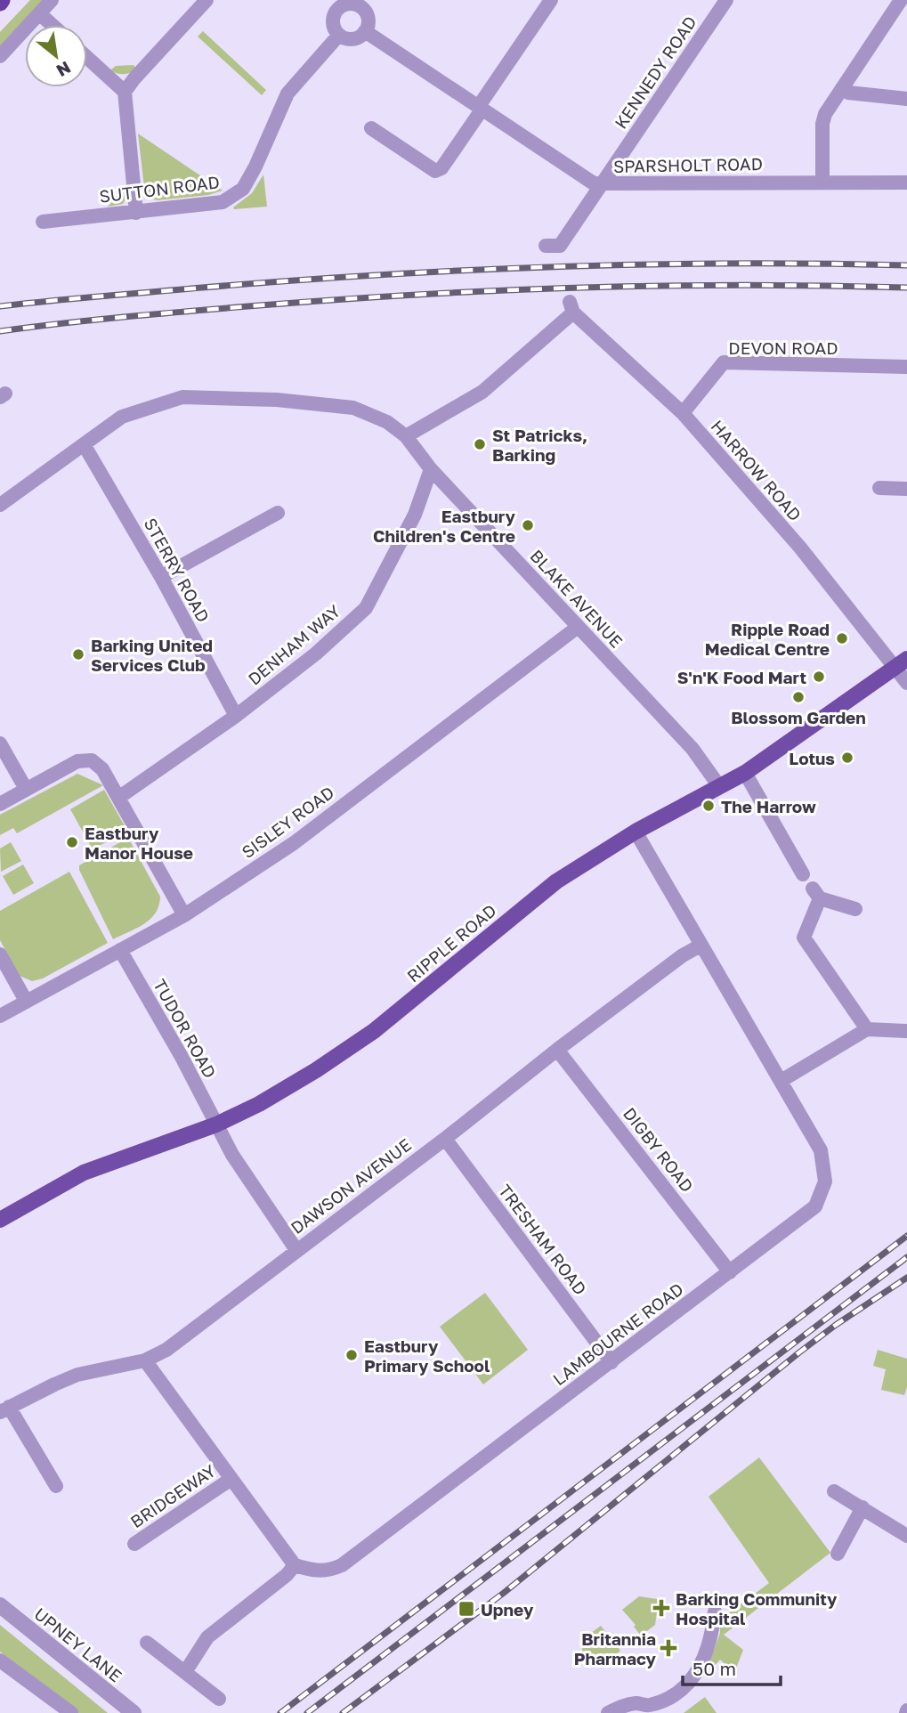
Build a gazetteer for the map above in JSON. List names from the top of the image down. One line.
{"streets":{"main road":["RIPPLE ROAD"],"street":["KENNEDY ROAD","SPARSHOLT ROAD","SUTTON ROAD","DEVON ROAD","HARROW ROAD","STERRY ROAD","BLAKE AVENUE","DENHAM WAY","SISLEY ROAD","TUDOR ROAD","DIGBY ROAD","DAWSON AVENUE","TRESHAM ROAD","LAMBOURNE ROAD","BRIDGEWAY","UPNEY LANE"]},"crossings":[["KENNEDY ROAD","SPARSHOLT ROAD"],["SPARSHOLT ROAD","SUTTON ROAD"],["DEVON ROAD","HARROW ROAD"],["HARROW ROAD","BLAKE AVENUE"],["HARROW ROAD","RIPPLE ROAD"],["STERRY ROAD","BLAKE AVENUE"],["STERRY ROAD","DENHAM WAY"],["BLAKE AVENUE","DENHAM WAY"],["BLAKE AVENUE","SISLEY ROAD"],["BLAKE AVENUE","RIPPLE ROAD"],["SISLEY ROAD","TUDOR ROAD"],["RIPPLE ROAD","TUDOR ROAD"],["RIPPLE ROAD","LAMBOURNE ROAD"],["TUDOR ROAD","DAWSON AVENUE"],["DIGBY ROAD","DAWSON AVENUE"],["DIGBY ROAD","LAMBOURNE ROAD"],["DAWSON AVENUE","TRESHAM ROAD"],["DAWSON AVENUE","LAMBOURNE ROAD"],["TRESHAM ROAD","LAMBOURNE ROAD"]],"places":{"other":["St Patricks, Barking","Eastbury Children's Centre","Ripple Road Medical Centre","Barking United Services Club","S'n'K Food Mart","Blossom Garden","Lotus","The Harrow","Eastbury Manor House","Eastbury Primary School"],"health":["Barking Community Hospital","Britannia Pharmacy"],"transit":["Upney"]},"scale_bar":"50 m","north":"bottom right"}
